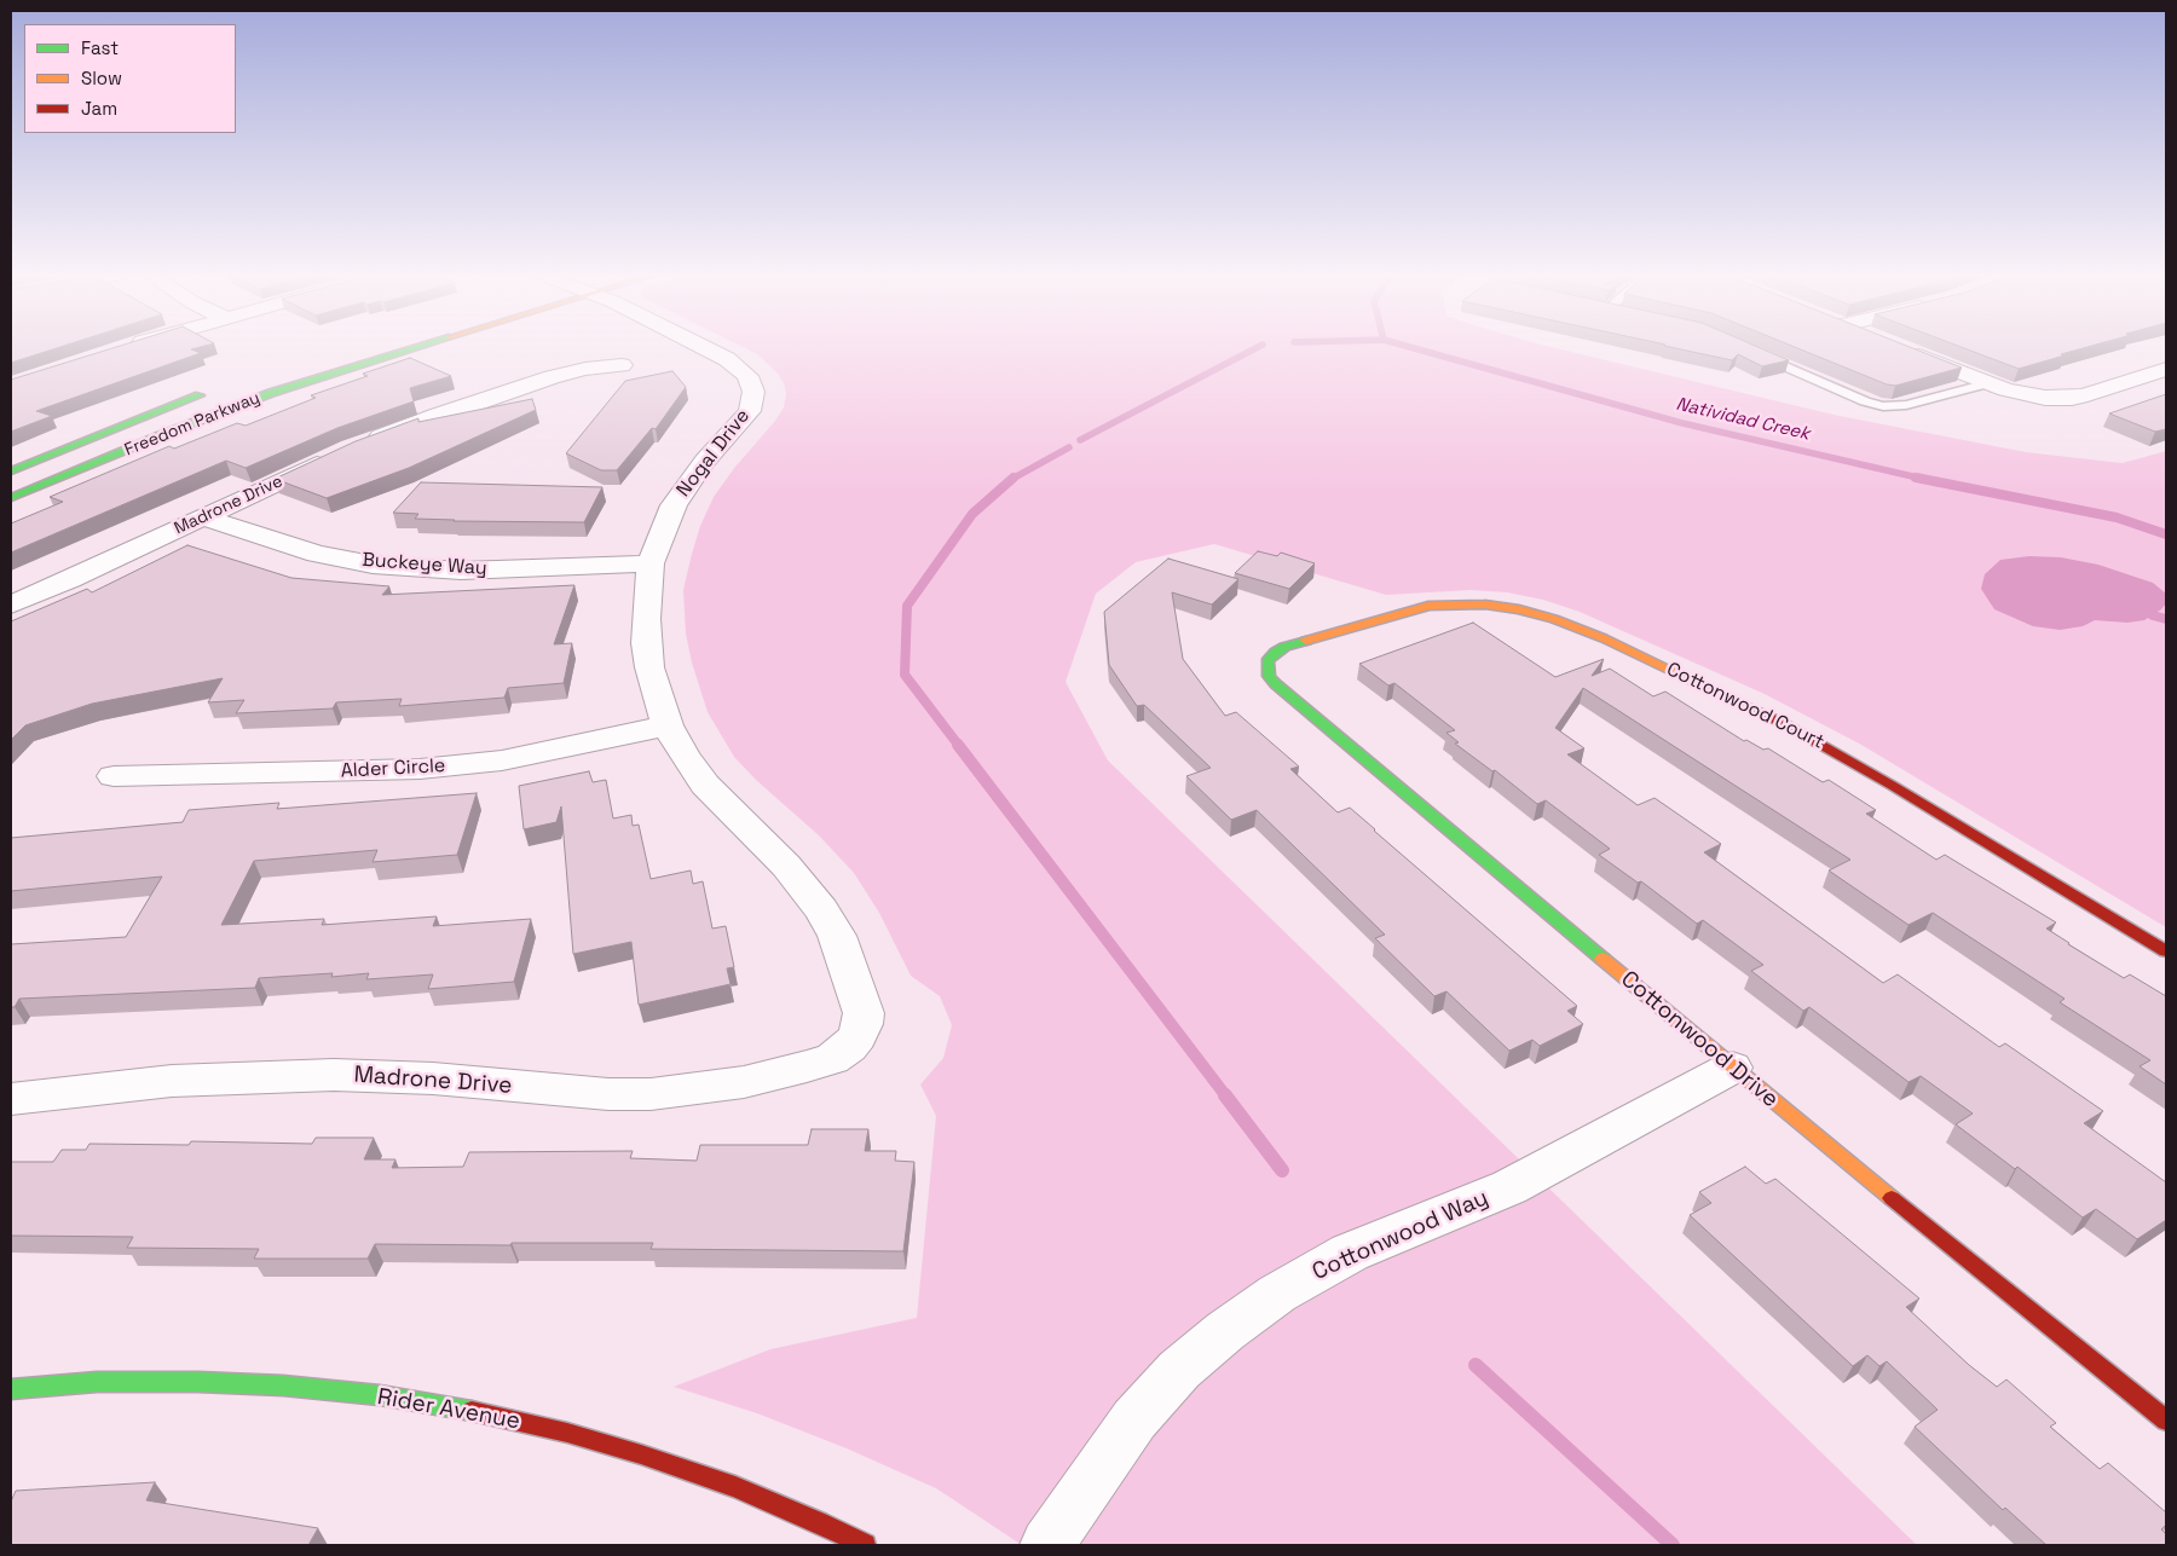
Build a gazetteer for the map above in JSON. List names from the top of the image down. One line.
{"streets":{"street":["Freedom Parkway","Nogal Drive","Madrone Drive","Buckeye Way","Cottonwood Court","Alder Circle","Cottonwood Drive","Cottonwood Way","Rider Avenue"]},"crossings":[["Nogal Drive","Madrone Drive"],["Nogal Drive","Buckeye Way"],["Nogal Drive","Alder Circle"],["Madrone Drive","Buckeye Way"],["Cottonwood Court","Cottonwood Drive"],["Cottonwood Drive","Cottonwood Way"]],"water":["Natividad Creek"],"legend":["Fast","Slow","Jam"]}
